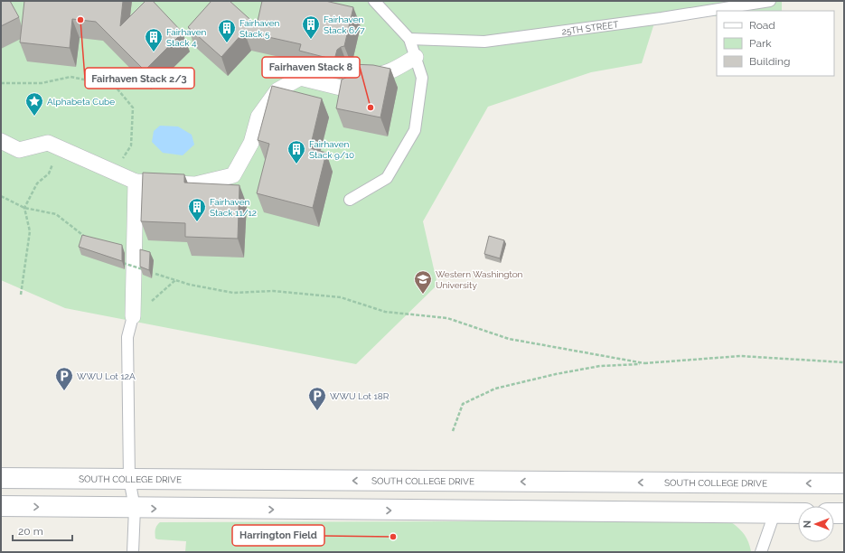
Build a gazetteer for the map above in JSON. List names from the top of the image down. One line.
{"streets":{"street":["SOUTH COLLEGE DRIVE"],"lane":["25TH STREET"]},"places":{"other":["Fairhaven Stack 2/3","Fairhaven Stack 8","Harrington Field"],"building":["Fairhaven Stack 6/7","Fairhaven Stack 5","Fairhaven Stack 4","Fairhaven Stack 9/10","Fairhaven Stack 11/12"],"place":["Alphabeta Cube"],"school or university":["Western Washington University"],"parking":["WWU Lot 12A","WWU Lot 18R"]},"legend":["Road","Park","Building"],"scale_bar":"20 m","north":"left"}
